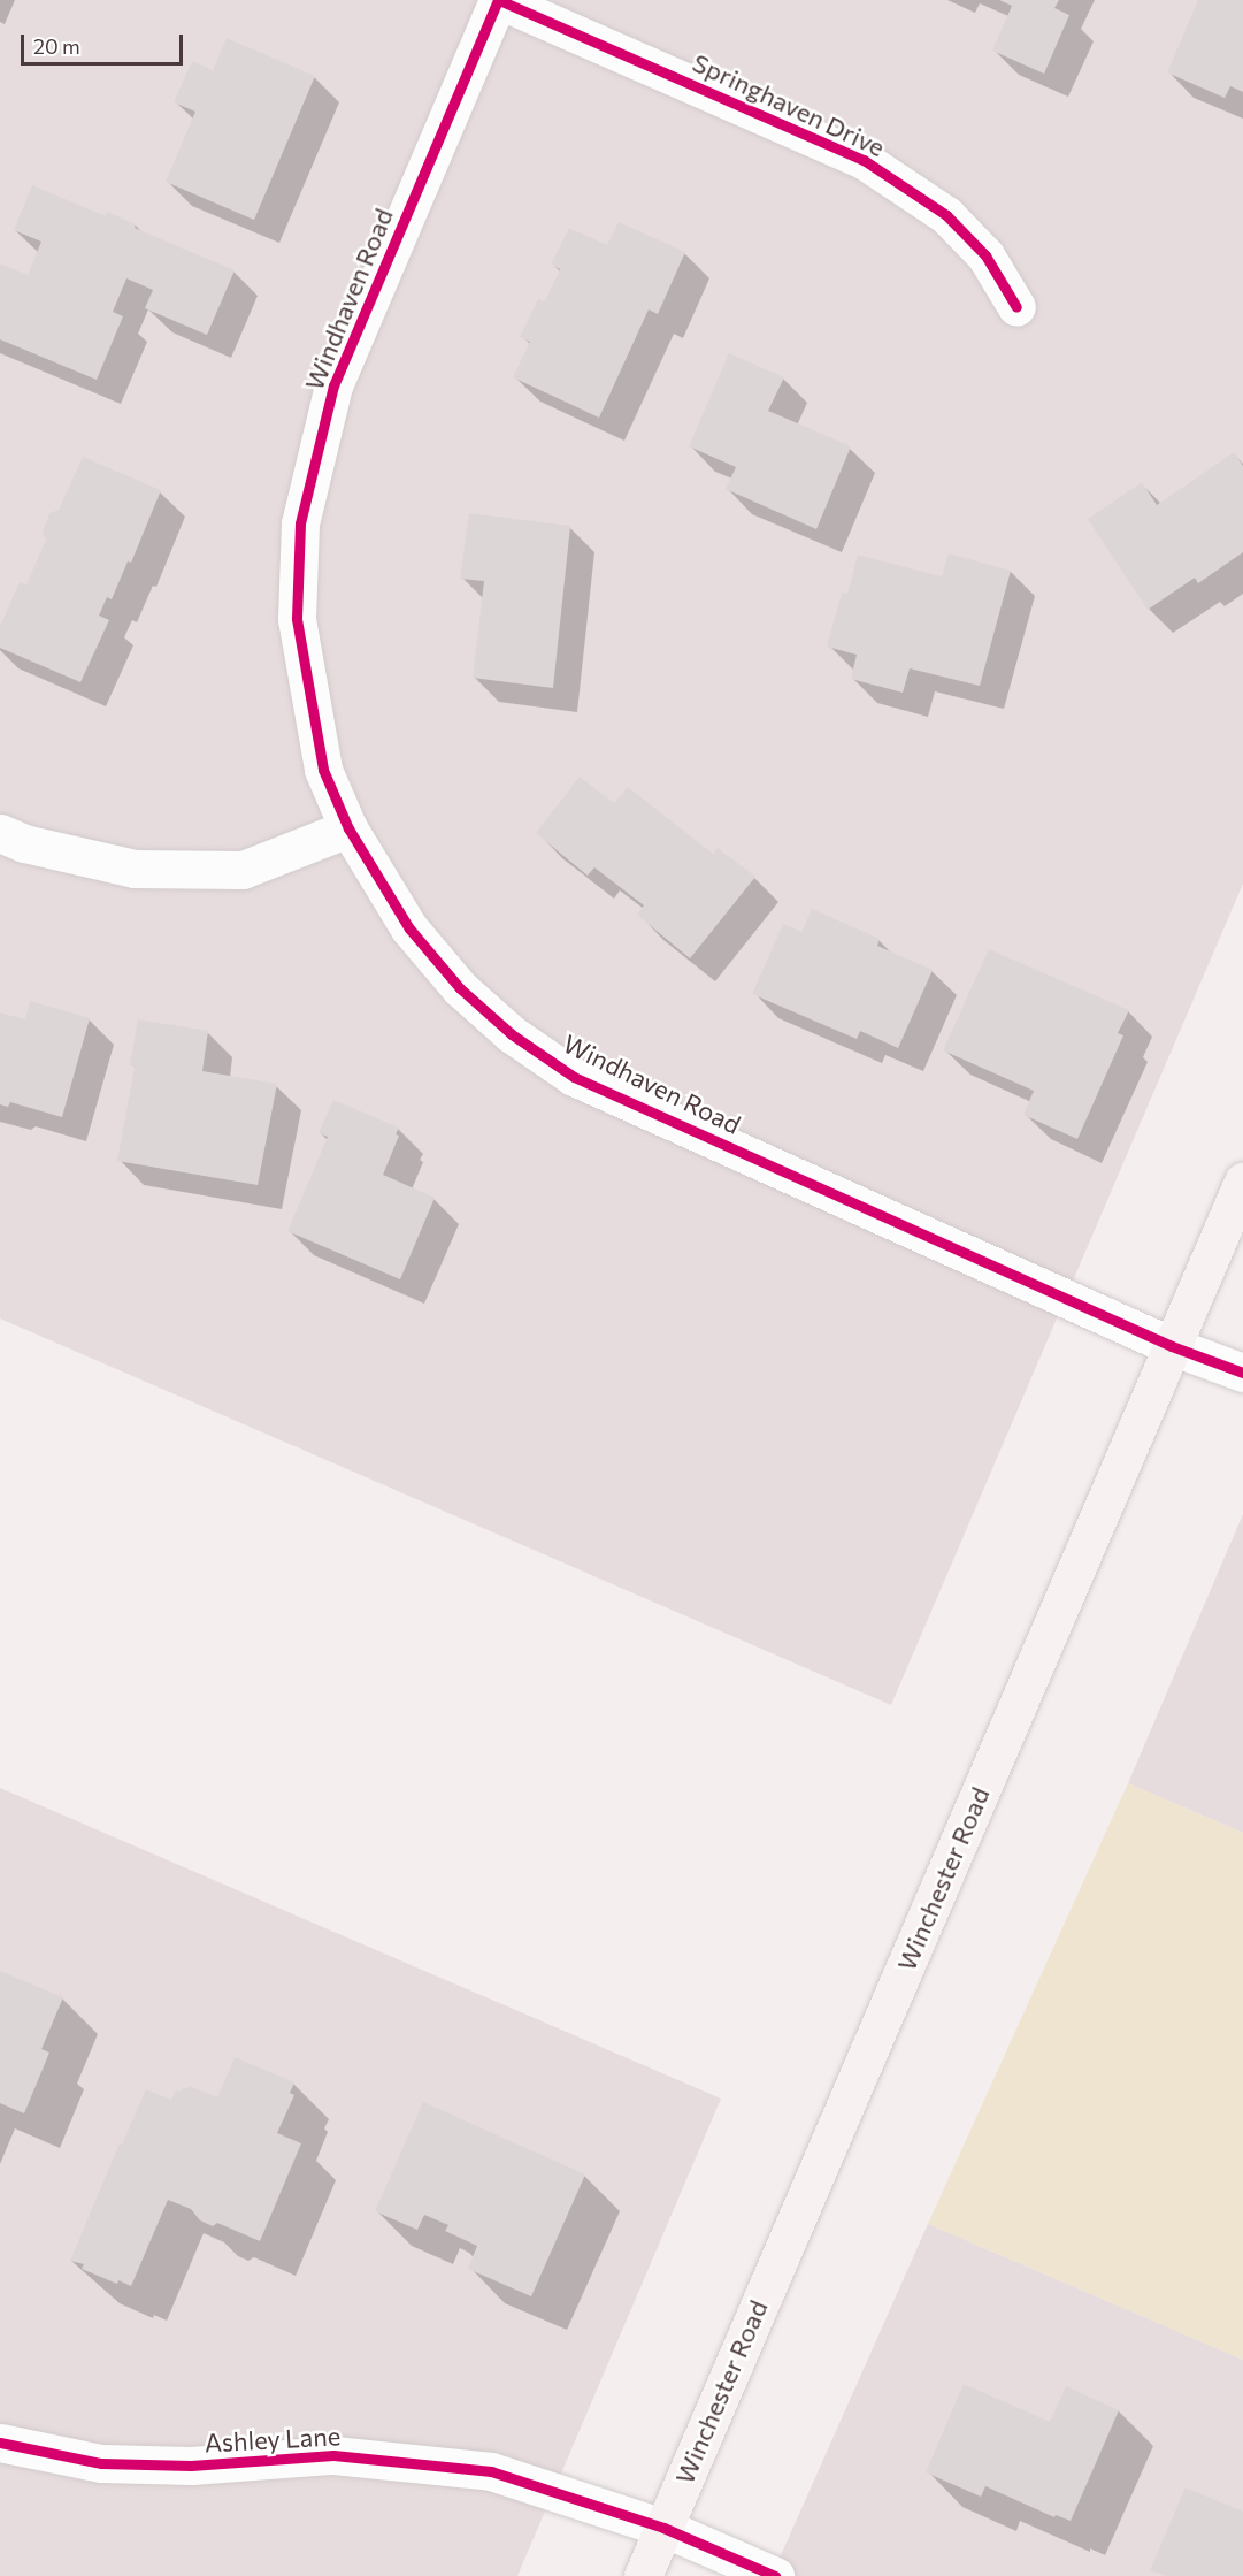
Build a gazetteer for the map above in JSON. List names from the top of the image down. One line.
{"streets":{"main road":["Winchester Road"],"street":["Springhaven Drive","Windhaven Road","Ashley Lane"]},"crossings":[["Springhaven Drive","Windhaven Road"],["Windhaven Road","Winchester Road"],["Winchester Road","Ashley Lane"]],"scale_bar":"20 m"}
